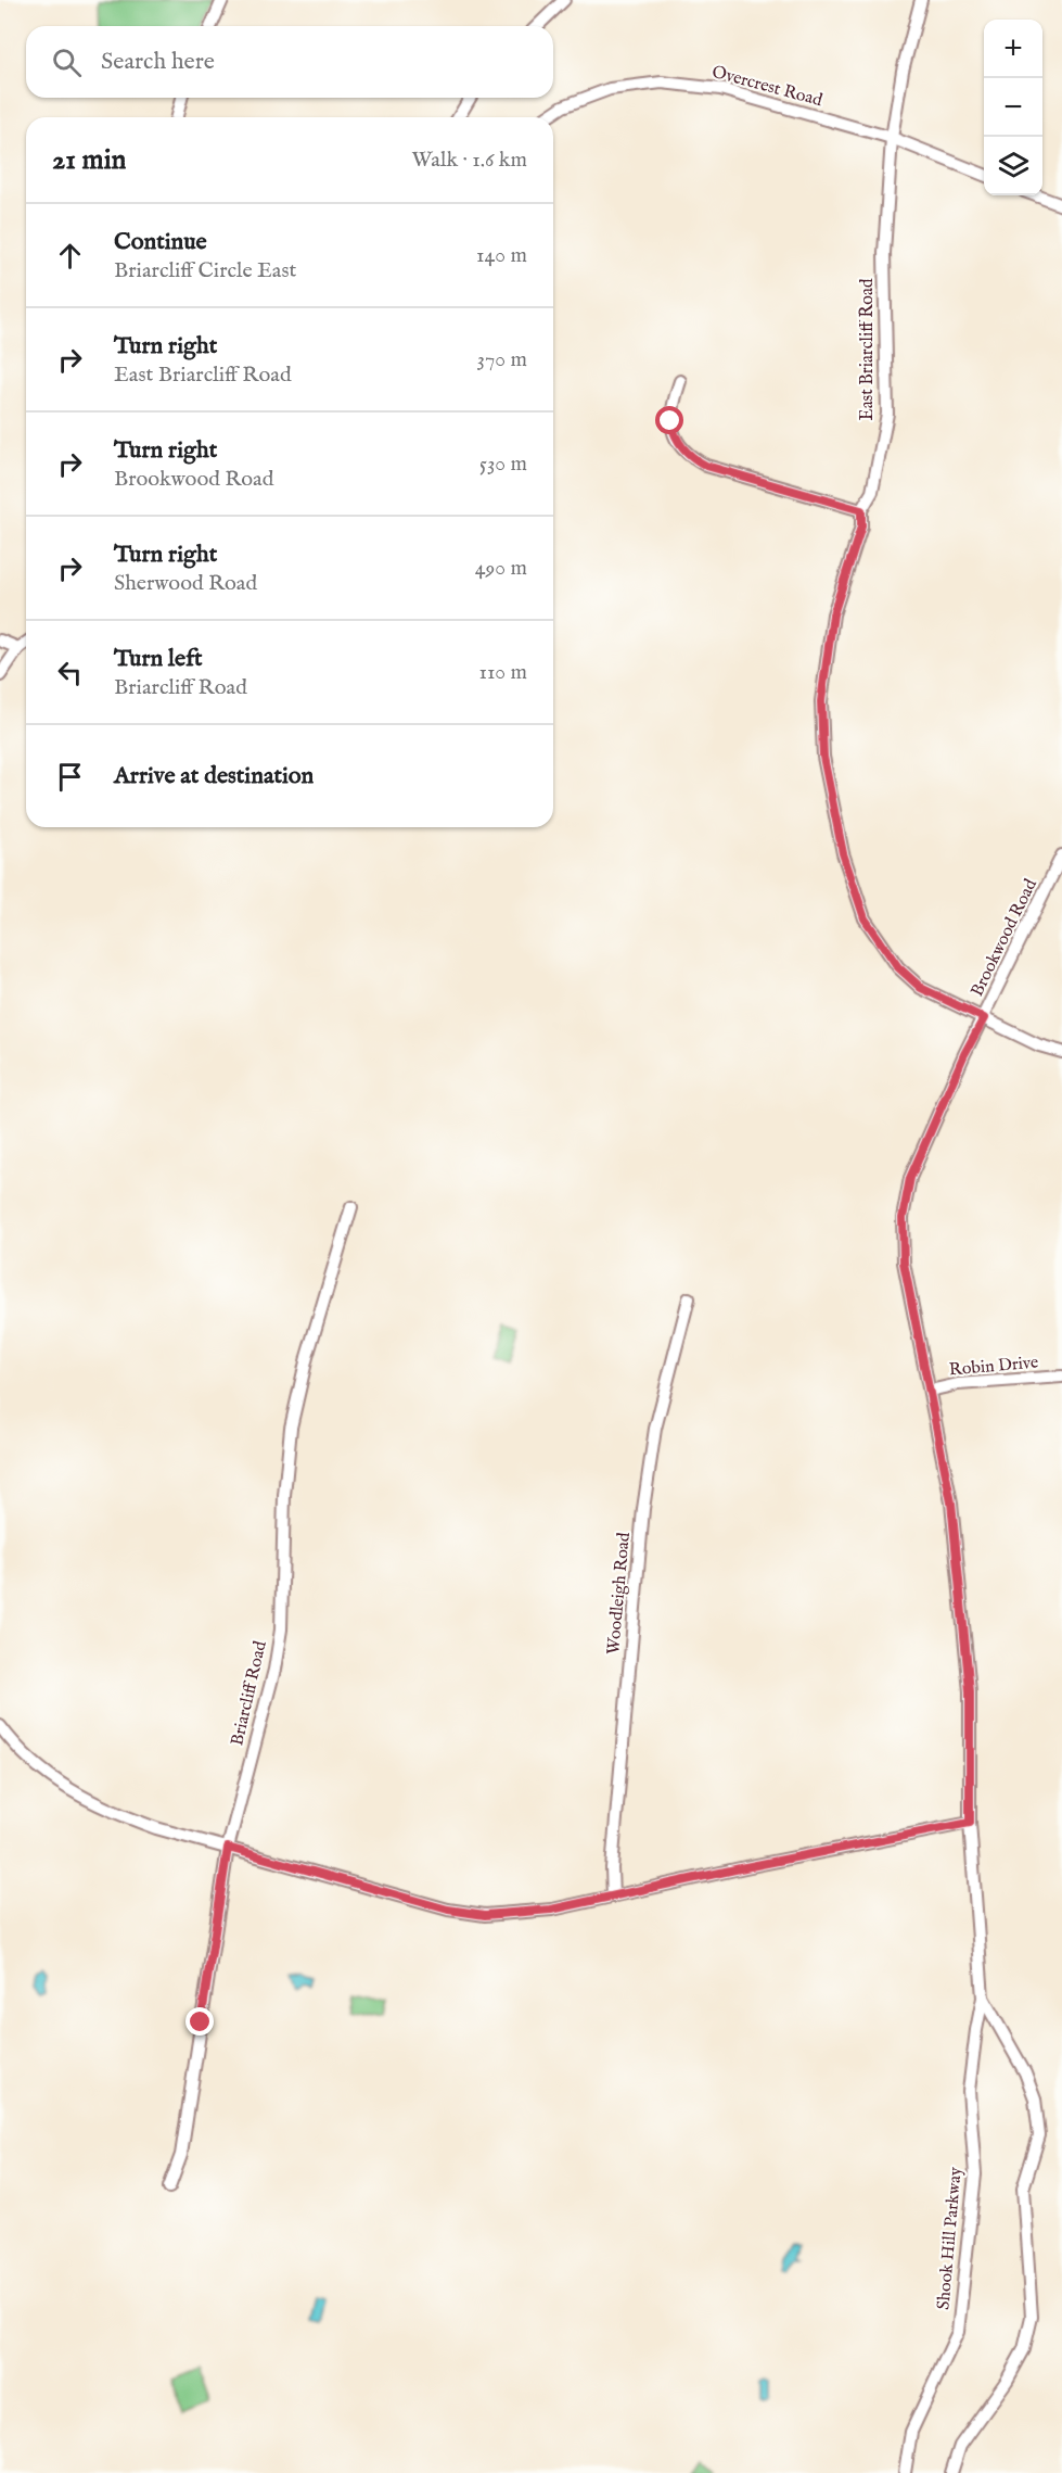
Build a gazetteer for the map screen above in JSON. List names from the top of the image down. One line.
{"streets":{"street":["Overcrest Road","East Briarcliff Road","Brookwood Road","Robin Drive","Woodleigh Road","Briarcliff Road","Shook Hill Parkway"]},"crossings":[["Overcrest Road","East Briarcliff Road"],["East Briarcliff Road","Brookwood Road"],["Brookwood Road","Robin Drive"],["Brookwood Road","Shook Hill Parkway"]],"page":{"map_buttons":["+","−"],"search":"Search here","heading":["21 min","Walk · 1.6 km"],"list":[["Continue","Briarcliff Circle East","140 m"],["Turn right","East Briarcliff Road","370 m"],["Turn right","Brookwood Road","530 m"],["Turn right","Sherwood Road","490 m"],["Turn left","Briarcliff Road","110 m"],"Arrive at destination"]}}
